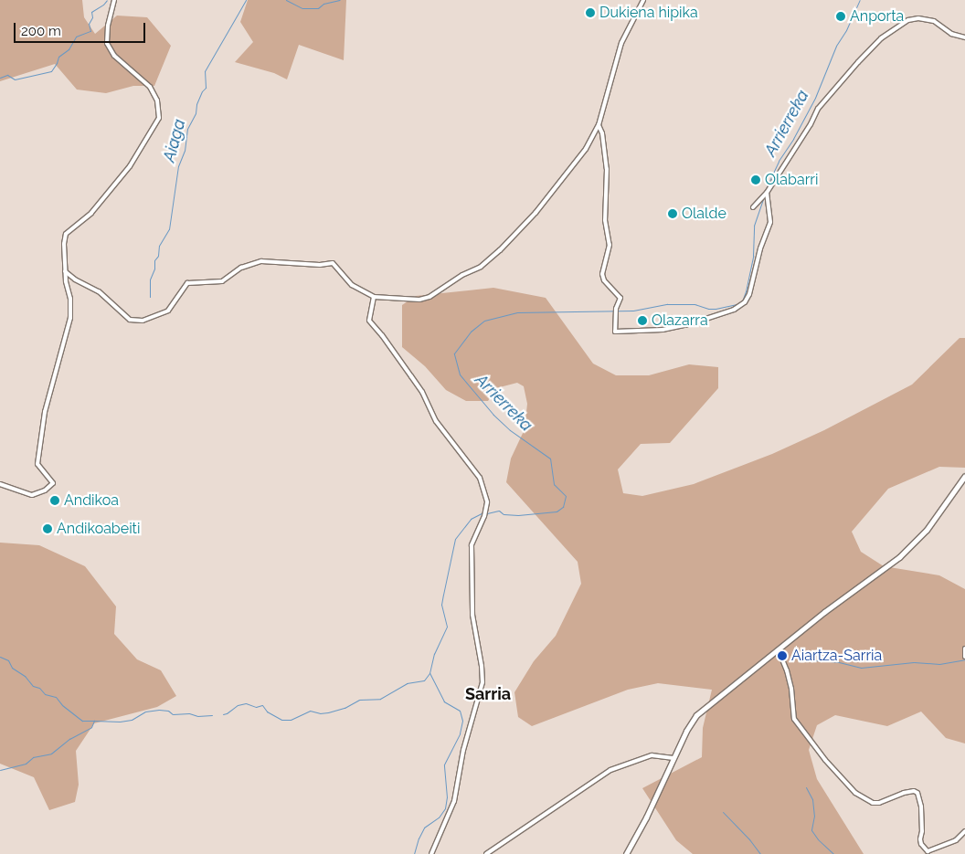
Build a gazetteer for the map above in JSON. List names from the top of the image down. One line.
{"districts":["Sarria"],"water":["Arrierreka","Aiaga"],"places":["Dukiena hipika","Anporta","Olabarri","Olalde","Olazarra","Andikoa","Andikoabeiti","Aiartza-Sarria"],"scale_bar":"200 m"}
